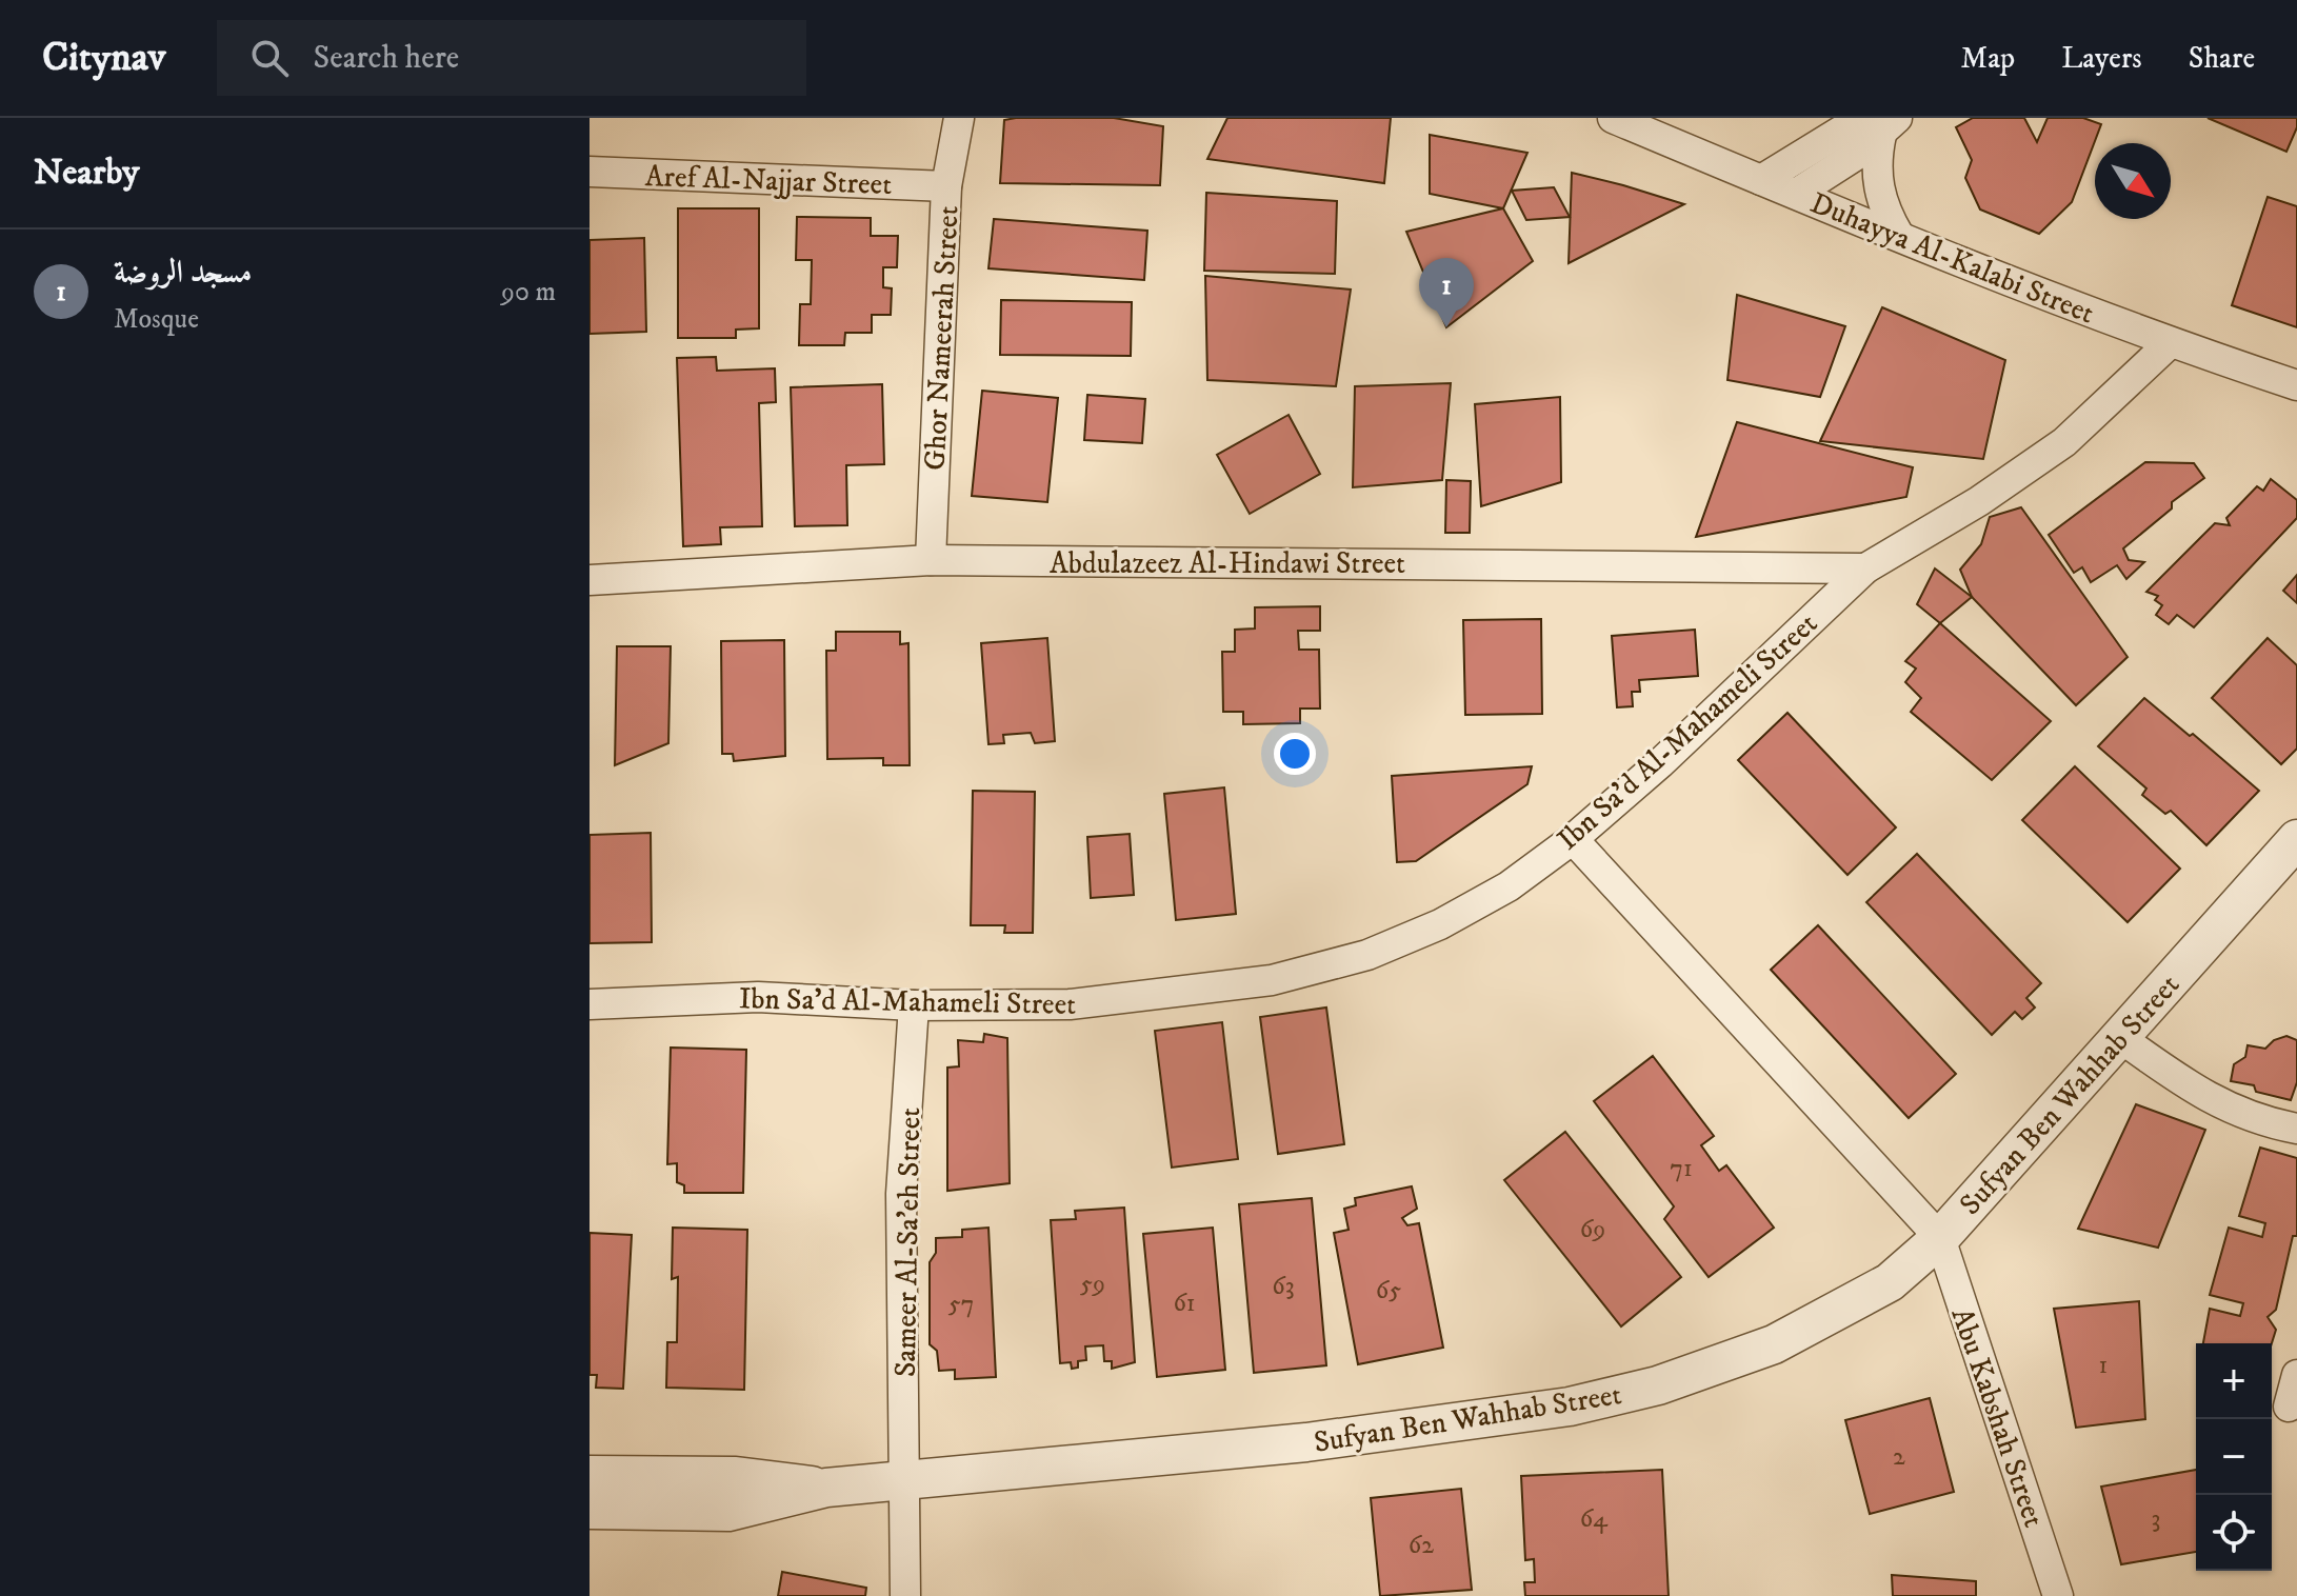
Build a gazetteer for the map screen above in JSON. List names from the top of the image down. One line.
{"streets":{"street":["Aref Al-Najjar Street","Duhayya Al-Kalabi Street","Ghor Nameerah Street","Abdulazeez Al-Hindawi Street","Ibn Sa'd Al-Mahameli Street","Sufyan Ben Wahhab Street","Sameer Al-Sa'eh Street","Abu Kabshah Street"]},"crossings":[["Aref Al-Najjar Street","Ghor Nameerah Street"],["Duhayya Al-Kalabi Street","Ibn Sa'd Al-Mahameli Street"],["Ghor Nameerah Street","Abdulazeez Al-Hindawi Street"],["Abdulazeez Al-Hindawi Street","Ibn Sa'd Al-Mahameli Street"],["Ibn Sa'd Al-Mahameli Street","Sameer Al-Sa'eh Street"],["Sufyan Ben Wahhab Street","Sameer Al-Sa'eh Street"],["Sufyan Ben Wahhab Street","Abu Kabshah Street"]],"house_numbers":["71","69","59","63","65","61","57","1","2","64","3","62"],"north":"bottom right","page":{"header":"Citynav","search":"Search here","nav":["Map","Layers","Share"],"heading":"Nearby","list":[{"mark":"1","name":"مسجد الروضة","note":"Mosque","value":"90 m"}],"pins":"1","map_buttons":["+","−"]}}
